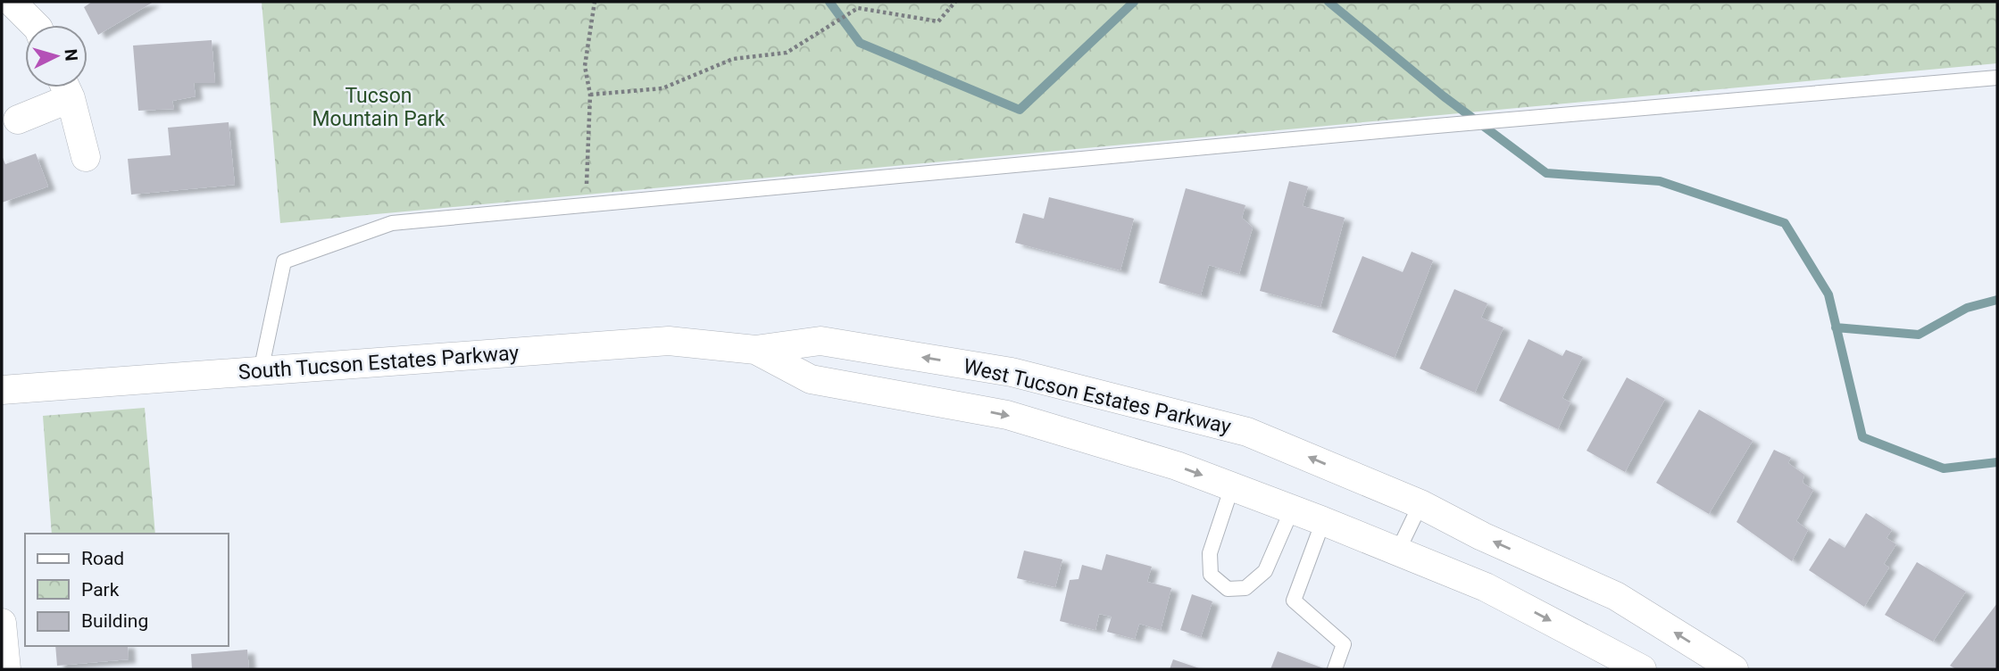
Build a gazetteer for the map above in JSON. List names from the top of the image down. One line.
{"streets":{"street":["South Tucson Estates Parkway","West Tucson Estates Parkway"]},"crossings":[["South Tucson Estates Parkway","West Tucson Estates Parkway"]],"parks":["Tucson Mountain Park"],"legend":["Road","Park","Building"],"north":"right"}
